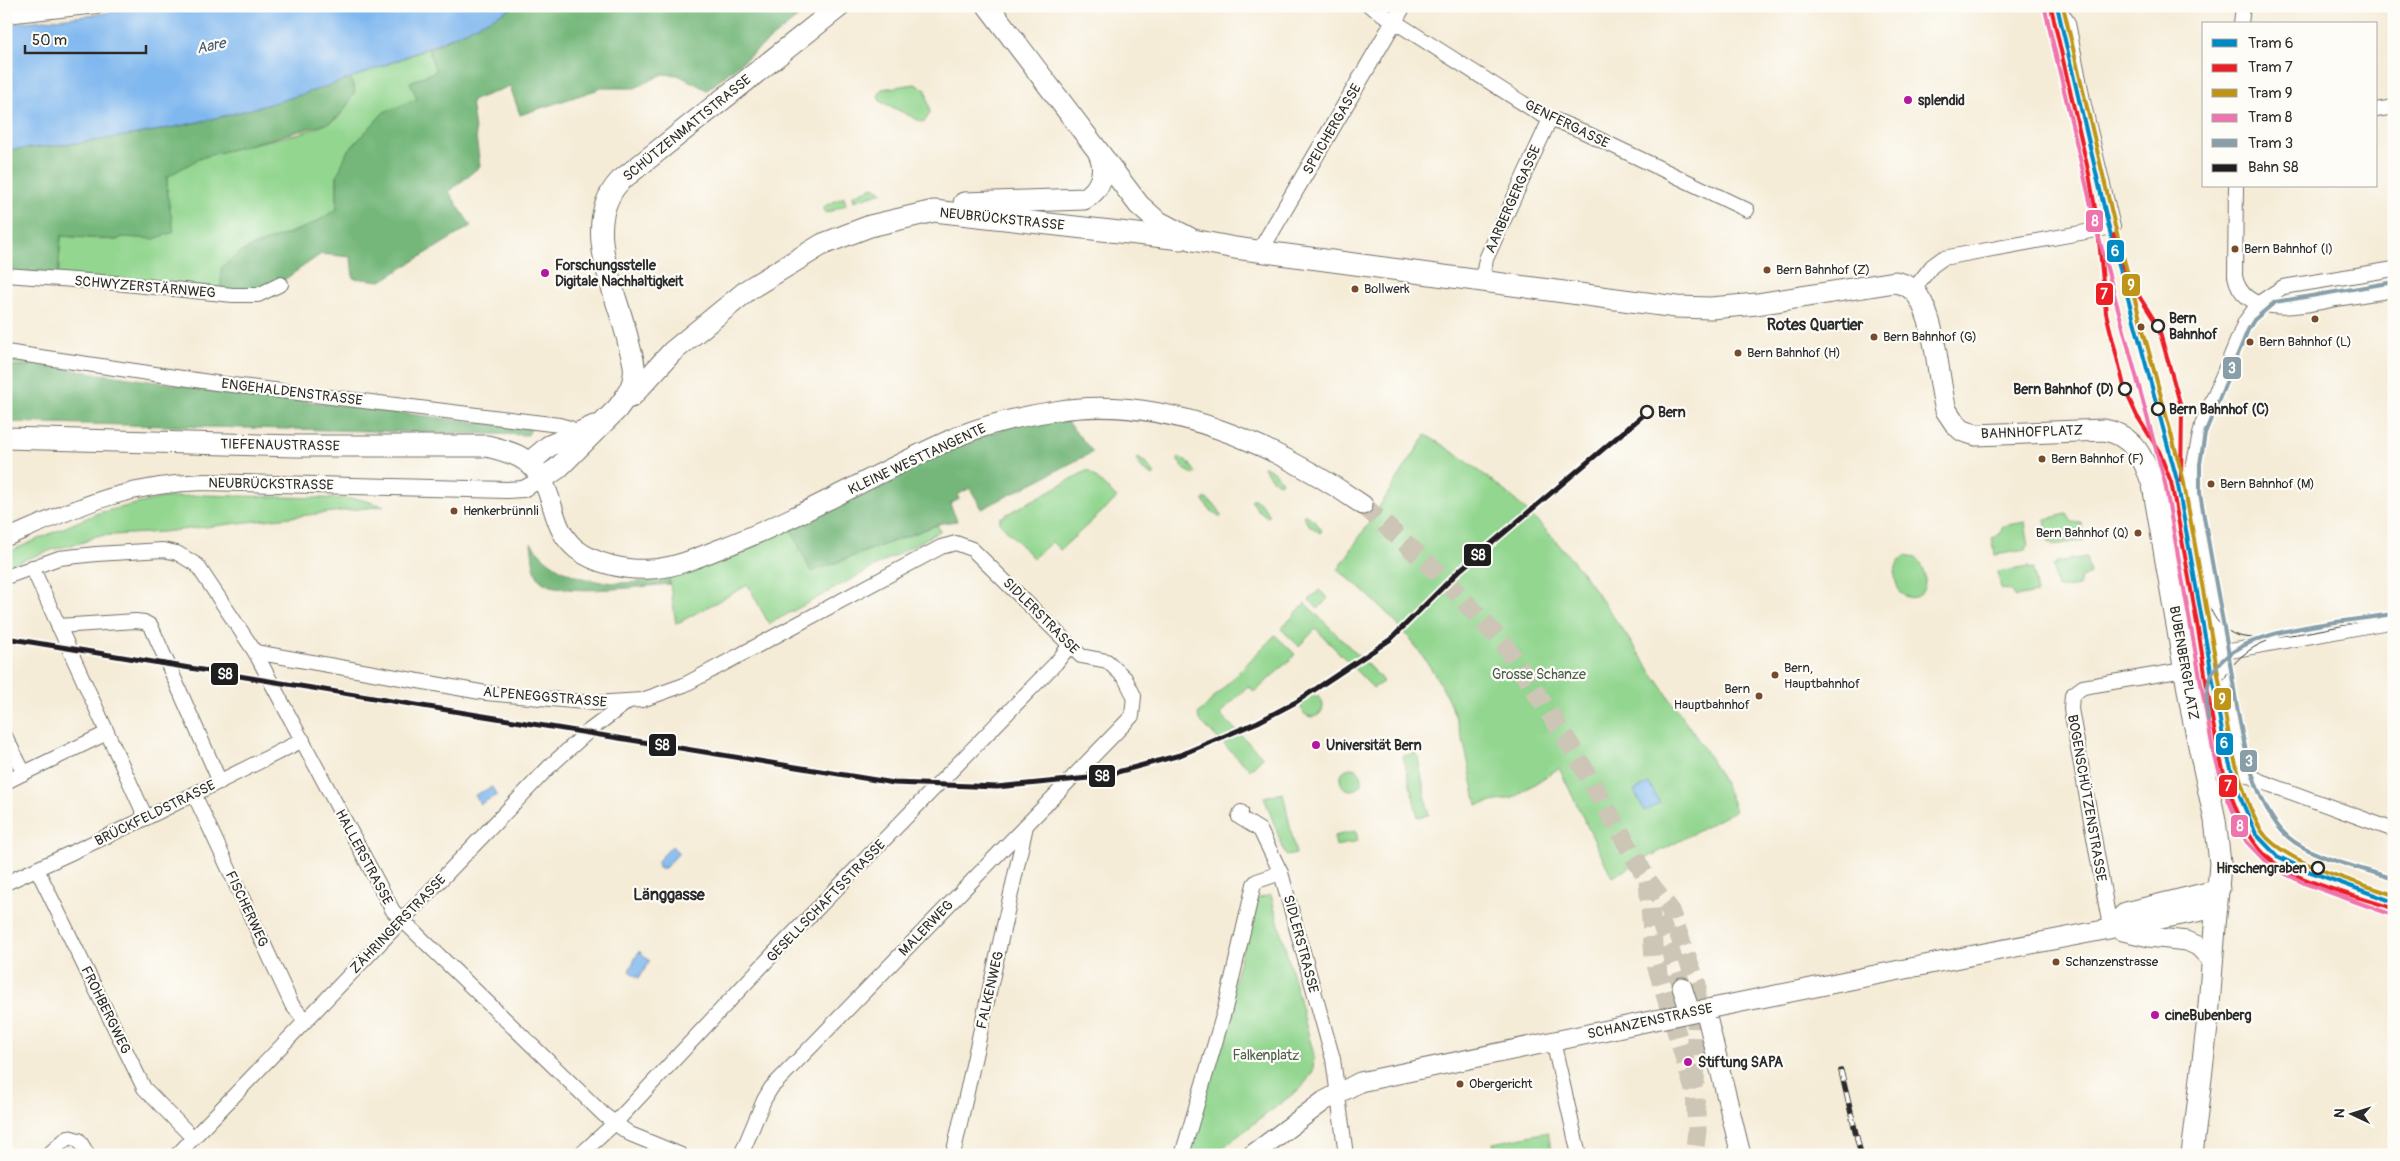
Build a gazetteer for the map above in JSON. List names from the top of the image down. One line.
{"streets":{"main road":["SCHÜTZENMATTSTRASSE","NEUBRÜCKSTRASSE","BAHNHOFPLATZ","TIEFENAUSTRASSE","KLEINE WESTTANGENTE","BUBENBERGPLATZ","SCHANZENSTRASSE"],"street":["GENFERGASSE","SPEICHERGASSE","AARBERGERGASSE","SCHWYZERSTÄRNWEG","ENGEHALDENSTRASSE","SIDLERSTRASSE","ALPENEGGSTRASSE","BOGENSCHÜTZENSTRASSE","BRÜCKFELDSTRASSE","HALLERSTRASSE","GESELLSCHAFTSSTRASSE","FISCHERWEG","ZÄHRINGERSTRASSE","MALERWEG","FALKENWEG","FROHBERGWEG"]},"crossings":[["GENFERGASSE","SPEICHERGASSE"],["GENFERGASSE","AARBERGERGASSE"],["SCHÜTZENMATTSTRASSE","NEUBRÜCKSTRASSE"],["SCHÜTZENMATTSTRASSE","ENGEHALDENSTRASSE"],["SCHÜTZENMATTSTRASSE","TIEFENAUSTRASSE"],["SCHÜTZENMATTSTRASSE","KLEINE WESTTANGENTE"],["NEUBRÜCKSTRASSE","TIEFENAUSTRASSE"],["NEUBRÜCKSTRASSE","KLEINE WESTTANGENTE"],["BAHNHOFPLATZ","BUBENBERGPLATZ"],["TIEFENAUSTRASSE","KLEINE WESTTANGENTE"],["SIDLERSTRASSE","ALPENEGGSTRASSE"],["SIDLERSTRASSE","GESELLSCHAFTSSTRASSE"],["SIDLERSTRASSE","MALERWEG"],["SIDLERSTRASSE","SCHANZENSTRASSE"],["BUBENBERGPLATZ","BOGENSCHÜTZENSTRASSE"],["BUBENBERGPLATZ","SCHANZENSTRASSE"],["ALPENEGGSTRASSE","HALLERSTRASSE"],["ALPENEGGSTRASSE","ZÄHRINGERSTRASSE"],["BOGENSCHÜTZENSTRASSE","SCHANZENSTRASSE"],["BRÜCKFELDSTRASSE","HALLERSTRASSE"],["BRÜCKFELDSTRASSE","FISCHERWEG"],["BRÜCKFELDSTRASSE","FROHBERGWEG"],["HALLERSTRASSE","GESELLSCHAFTSSTRASSE"],["HALLERSTRASSE","ZÄHRINGERSTRASSE"],["FISCHERWEG","ZÄHRINGERSTRASSE"],["ZÄHRINGERSTRASSE","FROHBERGWEG"],["MALERWEG","FALKENWEG"]],"districts":["Rotes Quartier","Länggasse"],"water":["Aare"],"parks":["Grosse Schanze","Falkenplatz"],"places":["splendid","Bern Bahnhof (I)","Bern Bahnhof (Z)","Forschungsstelle Digitale Nachhaltigkeit","Bollwerk","Bern Bahnhof","Bern Bahnhof (G)","Bern Bahnhof (L)","Bern Bahnhof (H)","Bern Bahnhof (D)","Bern Bahnhof (C)","Bern","Bern Bahnhof (F)","Bern Bahnhof (M)","Henkerbrünnli","Bern Bahnhof (Q)","Bern, Hauptbahnhof","Bern Hauptbahnhof","Universität Bern","Hirschengraben","Schanzenstrasse","cineBubenberg","Stiftung SAPA","Obergericht"],"lines":["tram line 6","tram line 9","tram line 7","tram line 8","tram line 3","rail line S8"],"legend":["Tram 6","Tram 7","Tram 9","Tram 8","Tram 3","Bahn S8"],"scale_bar":"50 m","north":"left"}
